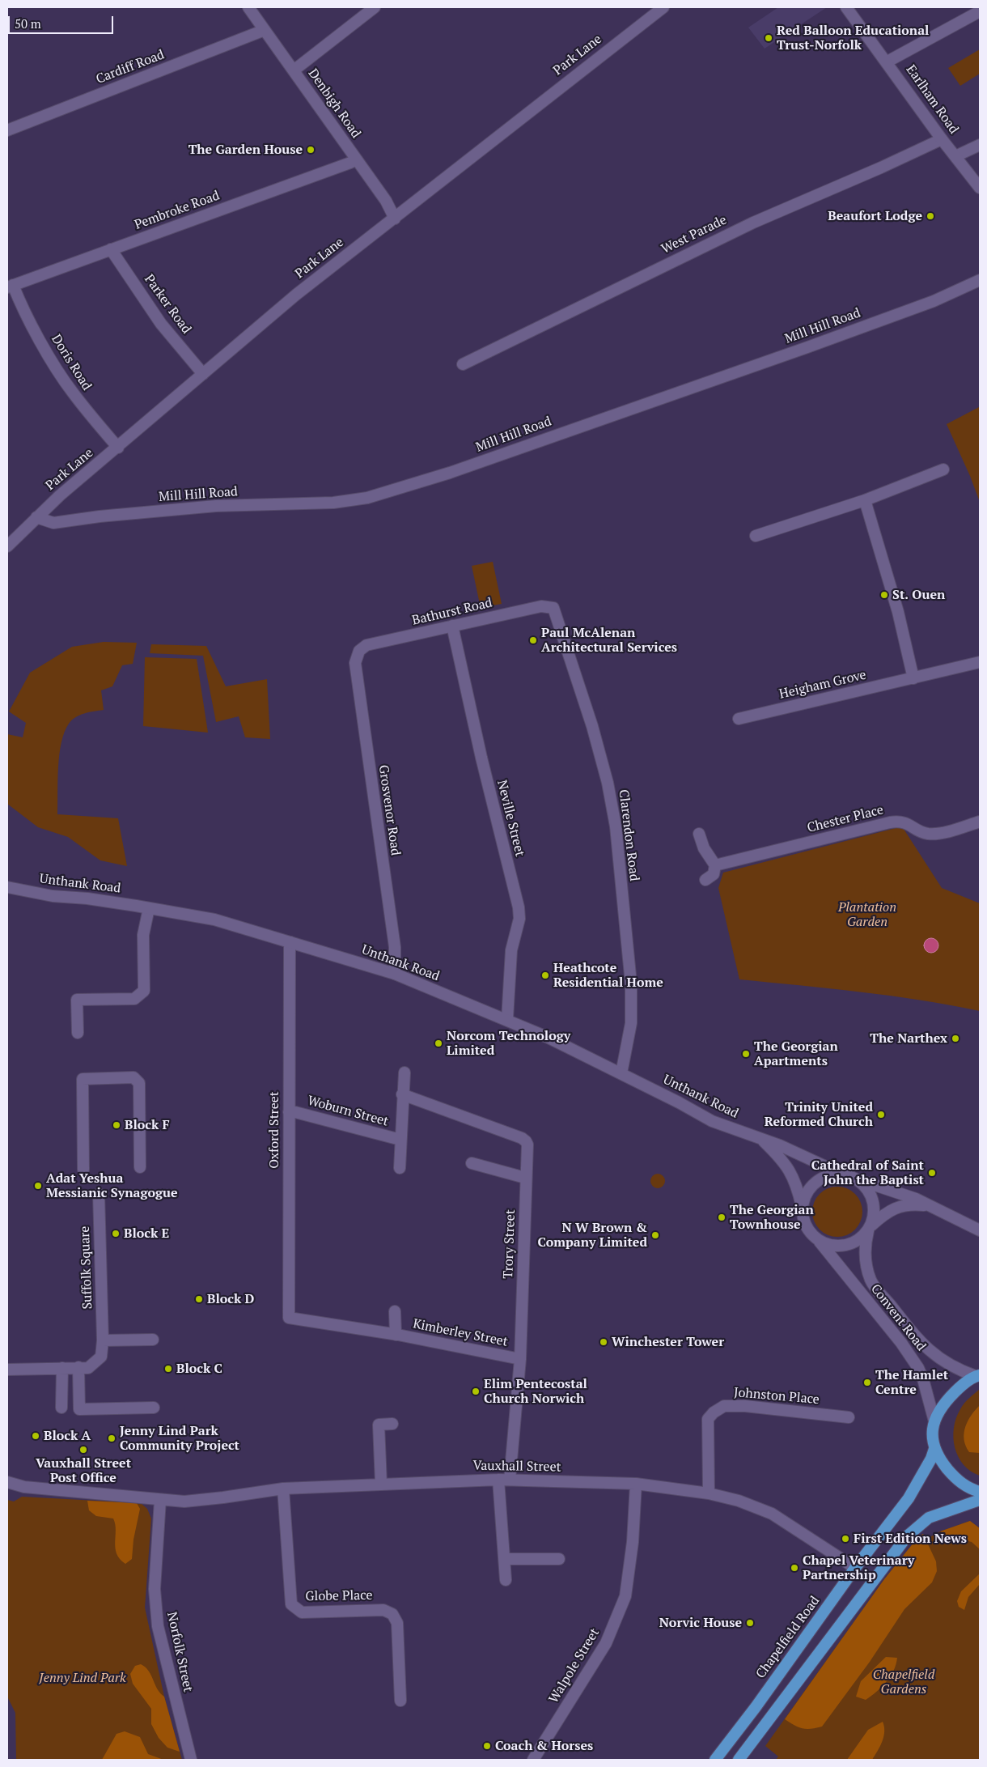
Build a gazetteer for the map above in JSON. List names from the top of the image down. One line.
{"streets":{"main road":["Chapelfield Road"],"street":["Park Lane","Cardiff Road","Earlham Road","Denbigh Road","Pembroke Road","West Parade","Parker Road","Mill Hill Road","Doris Road","Bathurst Road","Heigham Grove","Grosvenor Road","Neville Street","Chester Place","Clarendon Road","Unthank Road","Woburn Street","Oxford Street","Trory Street","Suffolk Square","Convent Road","Kimberley Street","Johnston Place","Vauxhall Street","Globe Place","Norfolk Street","Walpole Street"]},"crossings":[["Park Lane","Denbigh Road"],["Park Lane","Parker Road"],["Park Lane","Mill Hill Road"],["Park Lane","Doris Road"],["Cardiff Road","Denbigh Road"],["Earlham Road","West Parade"],["Denbigh Road","Pembroke Road"],["Pembroke Road","Parker Road"],["Pembroke Road","Doris Road"],["Bathurst Road","Grosvenor Road"],["Bathurst Road","Neville Street"],["Bathurst Road","Clarendon Road"],["Grosvenor Road","Unthank Road"],["Neville Street","Unthank Road"],["Clarendon Road","Unthank Road"],["Unthank Road","Oxford Street"],["Unthank Road","Convent Road"],["Woburn Street","Oxford Street"],["Oxford Street","Kimberley Street"],["Trory Street","Kimberley Street"],["Trory Street","Vauxhall Street"],["Johnston Place","Vauxhall Street"],["Vauxhall Street","Globe Place"],["Vauxhall Street","Chapelfield Road"],["Vauxhall Street","Norfolk Street"],["Vauxhall Street","Walpole Street"]],"parks":["Plantation Garden","Chapelfield Gardens","Jenny Lind Park"],"places":["Red Balloon Educational Trust-Norfolk","The Garden House","Beaufort Lodge","St. Ouen","Paul McAlenan Architectural Services","Heathcote Residential Home","The Narthex","Norcom Technology Limited","The Georgian Apartments","Trinity United Reformed Church","Block F","Cathedral of Saint John the Baptist","Adat Yeshua Messianic Synagogue","The Georgian Townhouse","Block E","N W Brown & Company Limited","Block D","Winchester Tower","Block C","The Hamlet Centre","Elim Pentecostal Church Norwich","Block A","Jenny Lind Park Community Project","Vauxhall Street Post Office","First Edition News","Chapel Veterinary Partnership","Norvic House","Coach & Horses"],"scale_bar":"50 m"}
